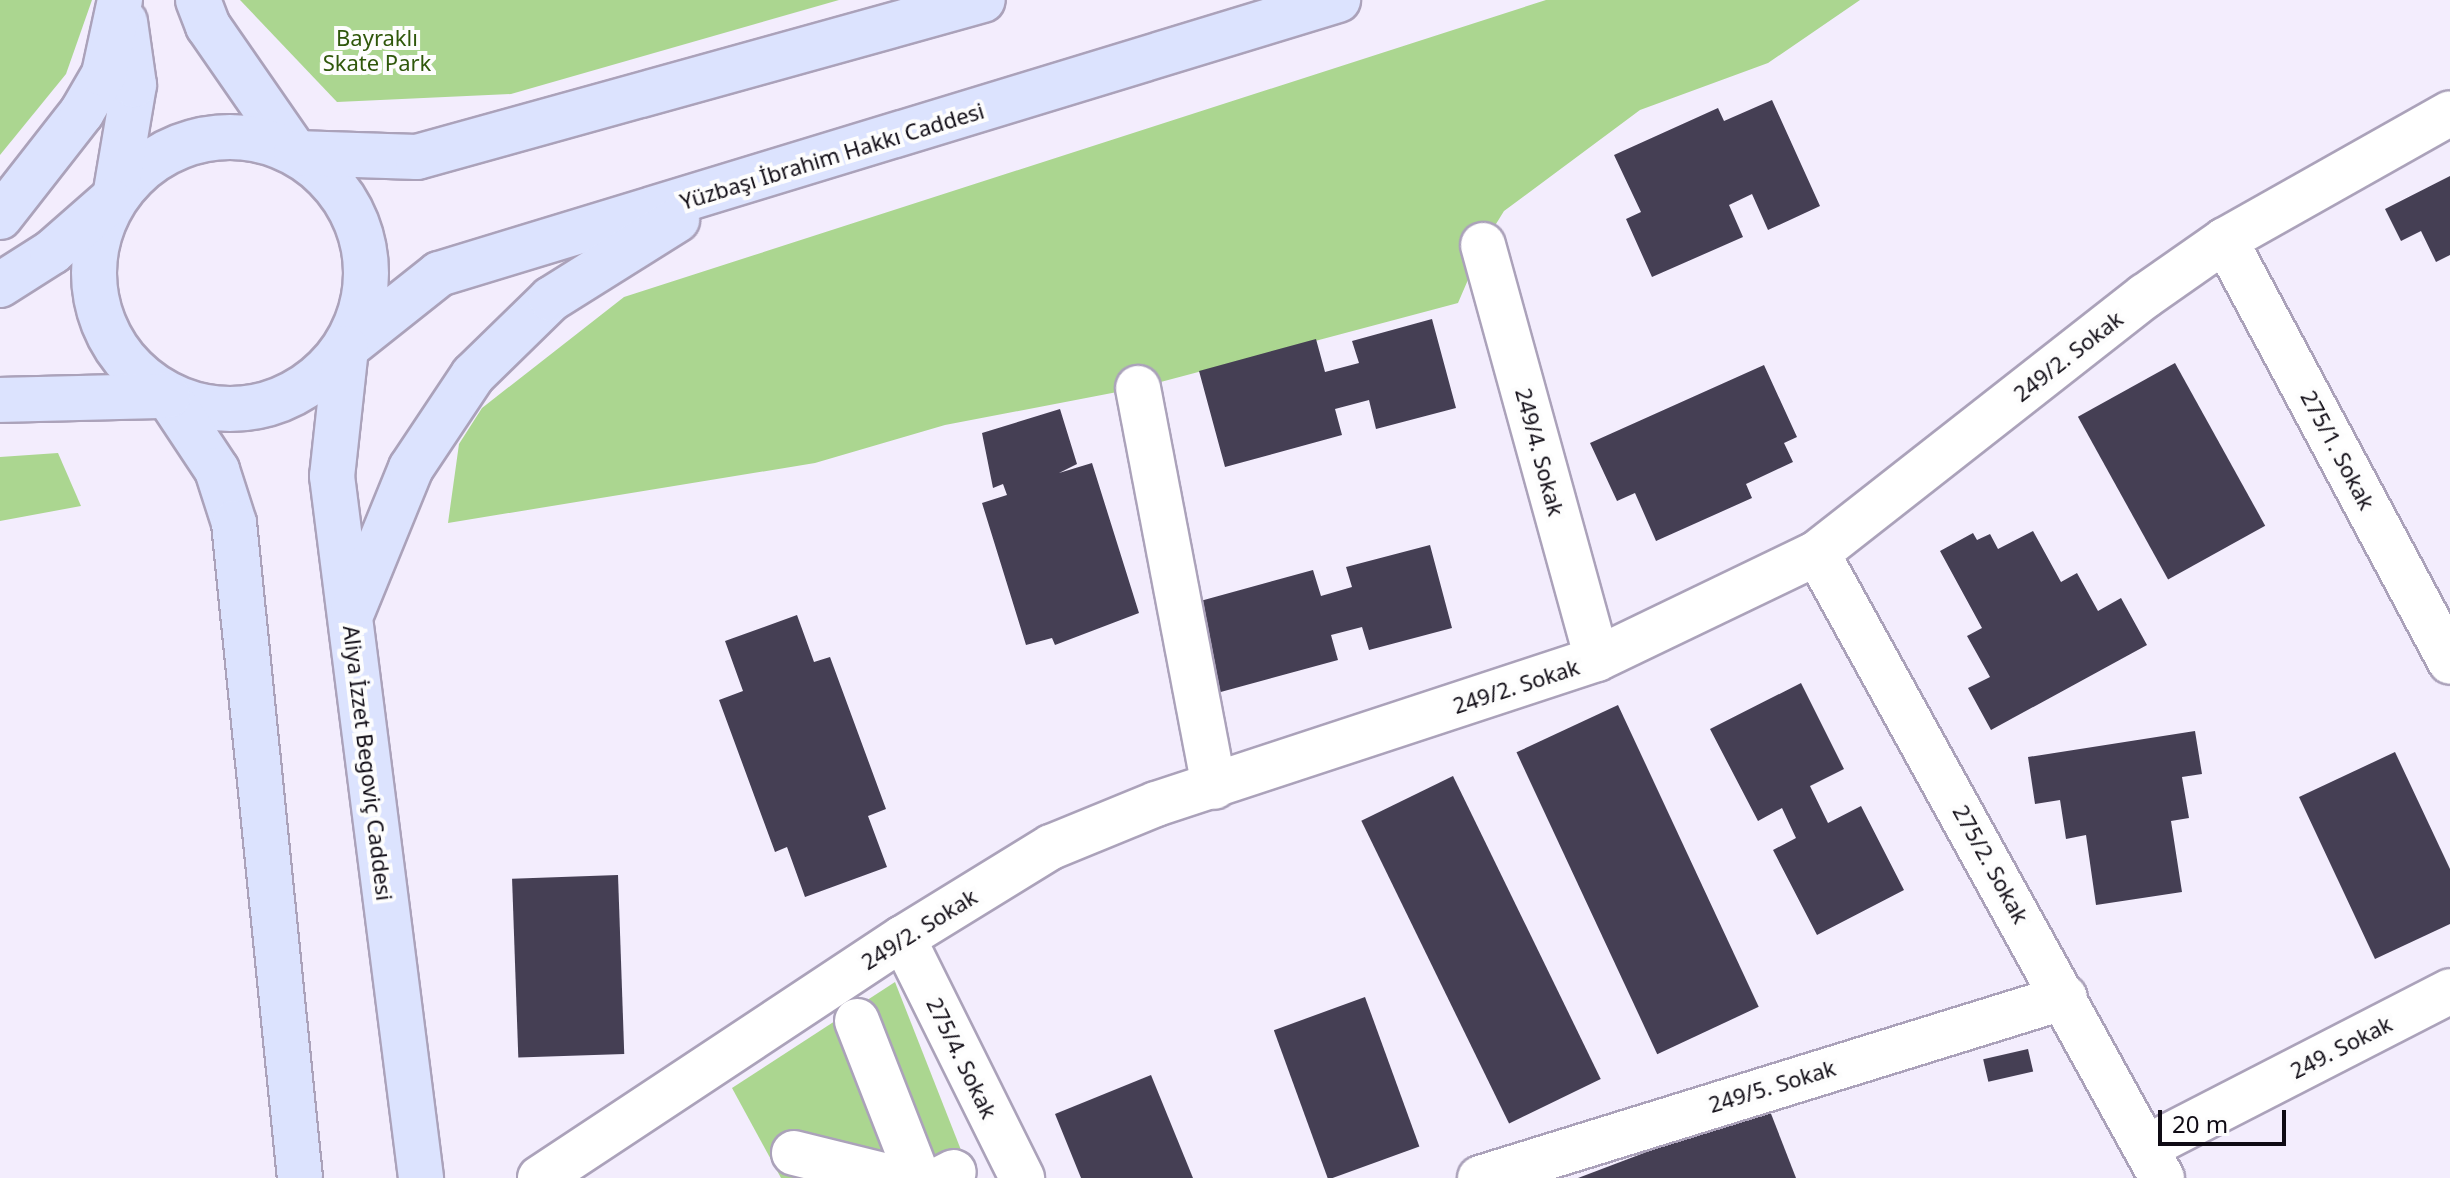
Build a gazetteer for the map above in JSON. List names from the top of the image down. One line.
{"streets":{"main road":["Yüzbaşı İbrahim Hakkı Caddesi","Aliya İzzet Begoviç Caddesi"],"street":["249/2. Sokak","275/1. Sokak","249/4. Sokak","275/2. Sokak","249. Sokak","275/4. Sokak","249/5. Sokak"]},"crossings":[["Yüzbaşı İbrahim Hakkı Caddesi","Aliya İzzet Begoviç Caddesi"],["249/2. Sokak","275/1. Sokak"],["249/2. Sokak","249/4. Sokak"],["249/2. Sokak","275/2. Sokak"],["249/2. Sokak","275/4. Sokak"],["275/2. Sokak","249. Sokak"],["275/2. Sokak","249/5. Sokak"]],"parks":["Bayraklı Skate Park"],"scale_bar":"20 m"}
